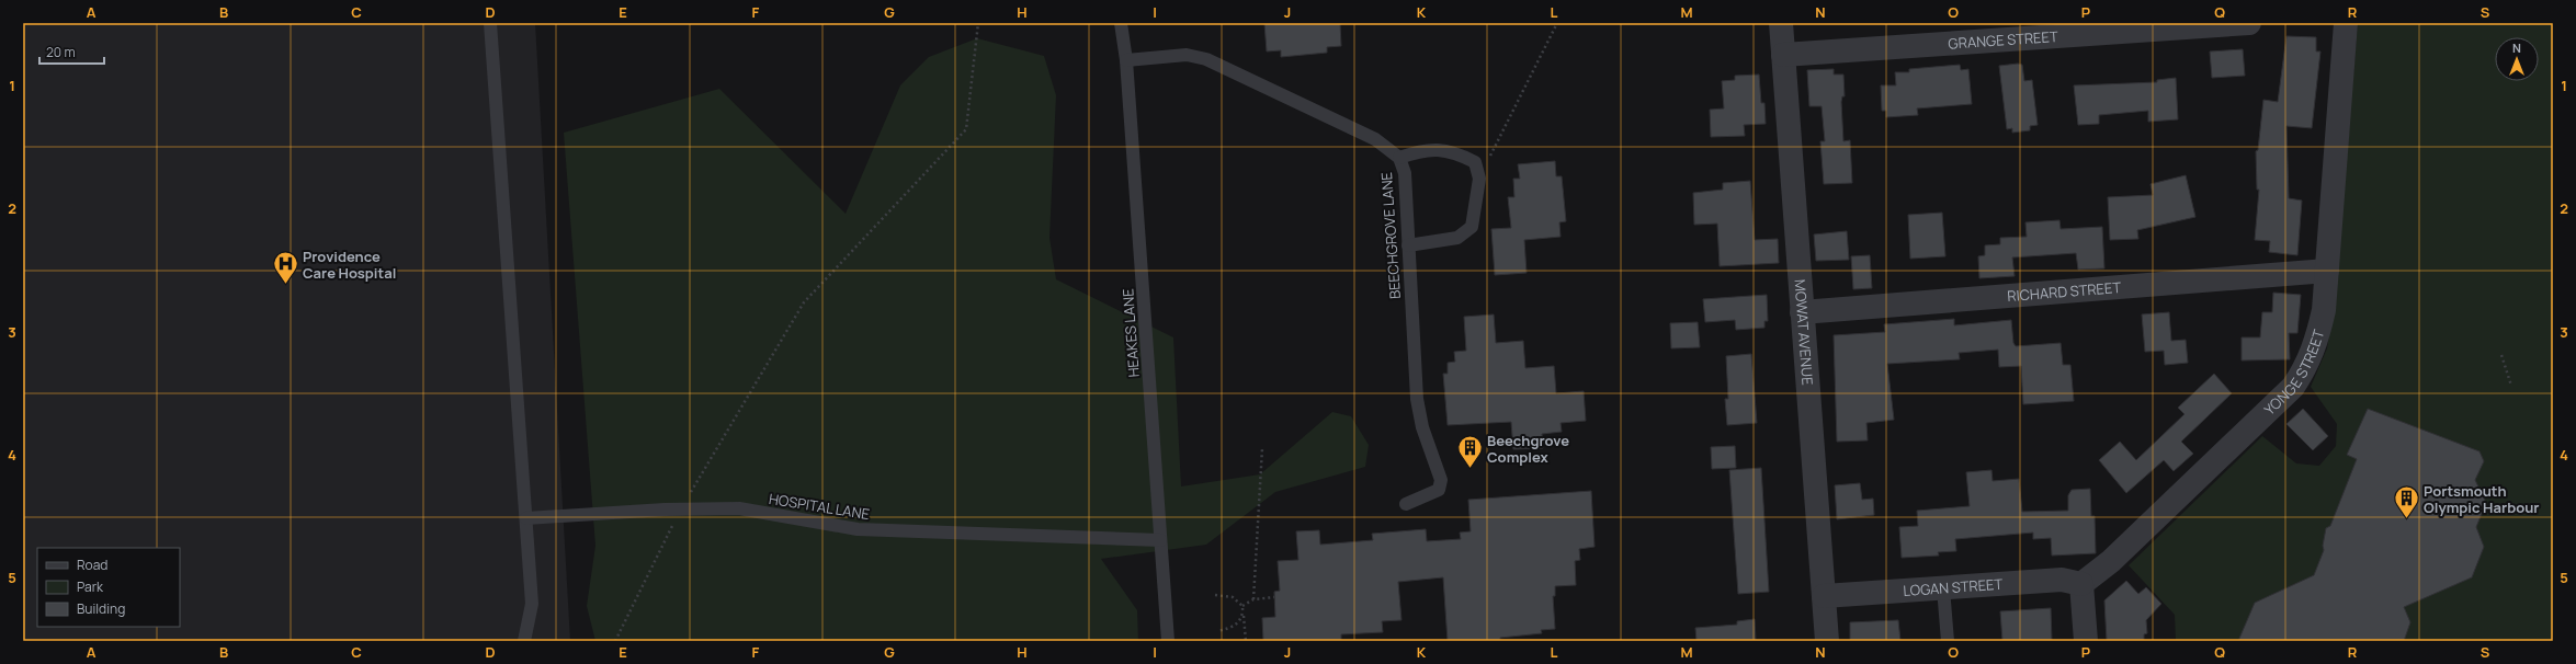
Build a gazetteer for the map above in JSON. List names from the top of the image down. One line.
{"streets":{"street":["GRANGE STREET","RICHARD STREET","MOWAT AVENUE","YONGE STREET","LOGAN STREET"],"lane":["BEECHGROVE LANE","HEAKES LANE","HOSPITAL LANE"]},"crossings":[["GRANGE STREET","MOWAT AVENUE"],["BEECHGROVE LANE","HEAKES LANE"],["RICHARD STREET","MOWAT AVENUE"],["RICHARD STREET","YONGE STREET"],["MOWAT AVENUE","LOGAN STREET"],["HEAKES LANE","HOSPITAL LANE"],["YONGE STREET","LOGAN STREET"]],"places":{"hospital":["Providence Care Hospital"],"building":["Beechgrove Complex","Portsmouth Olympic Harbour"]},"legend":["Road","Park","Building"],"scale_bar":"20 m","north":"top","grid":{"columns":["A","B","C","D","E","F","G","H","I","J","K","L","M","N","O","P","Q","R","S"],"rows":["1","2","3","4","5"]}}
